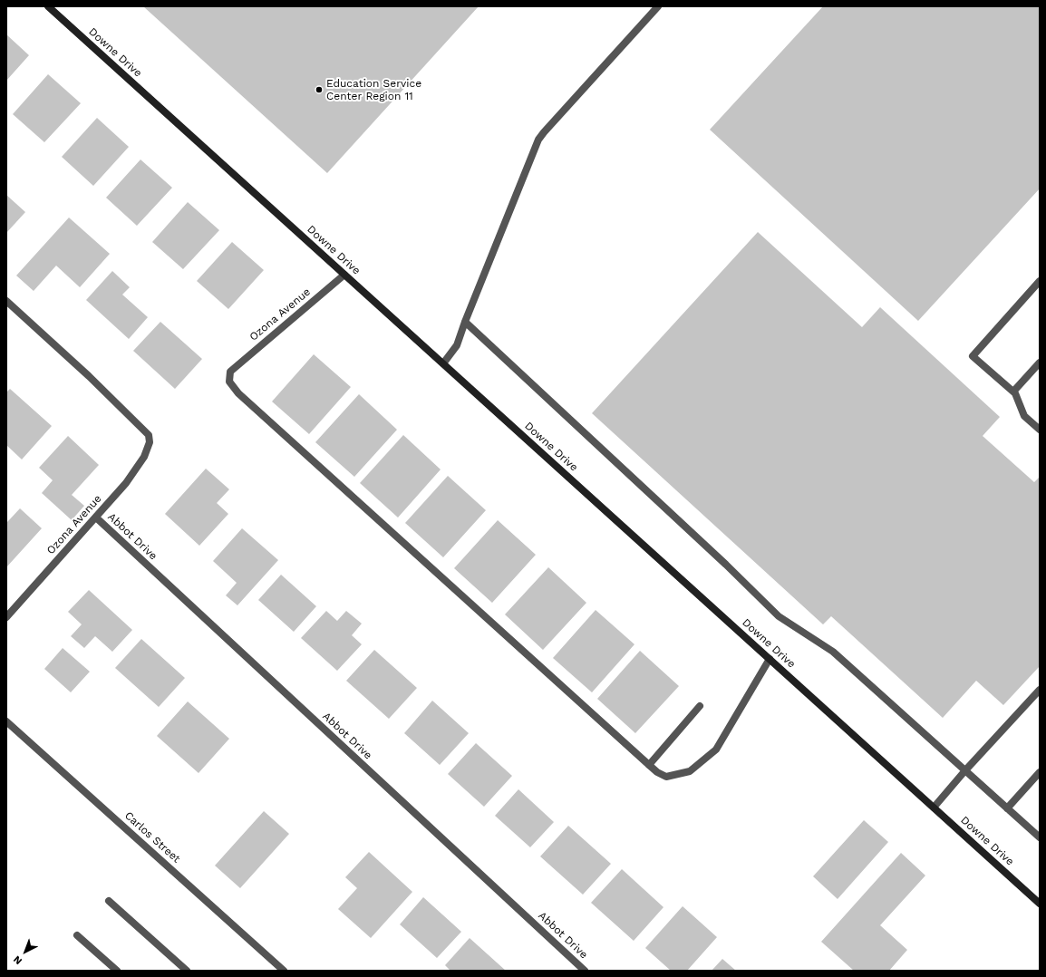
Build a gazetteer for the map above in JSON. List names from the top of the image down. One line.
{"streets":{"street":["Downe Drive","Ozona Avenue","Abbot Drive","Carlos Street"]},"crossings":[["Downe Drive","Ozona Avenue"],["Ozona Avenue","Abbot Drive"]],"places":["Education Service Center Region 11"],"north":"bottom left"}
